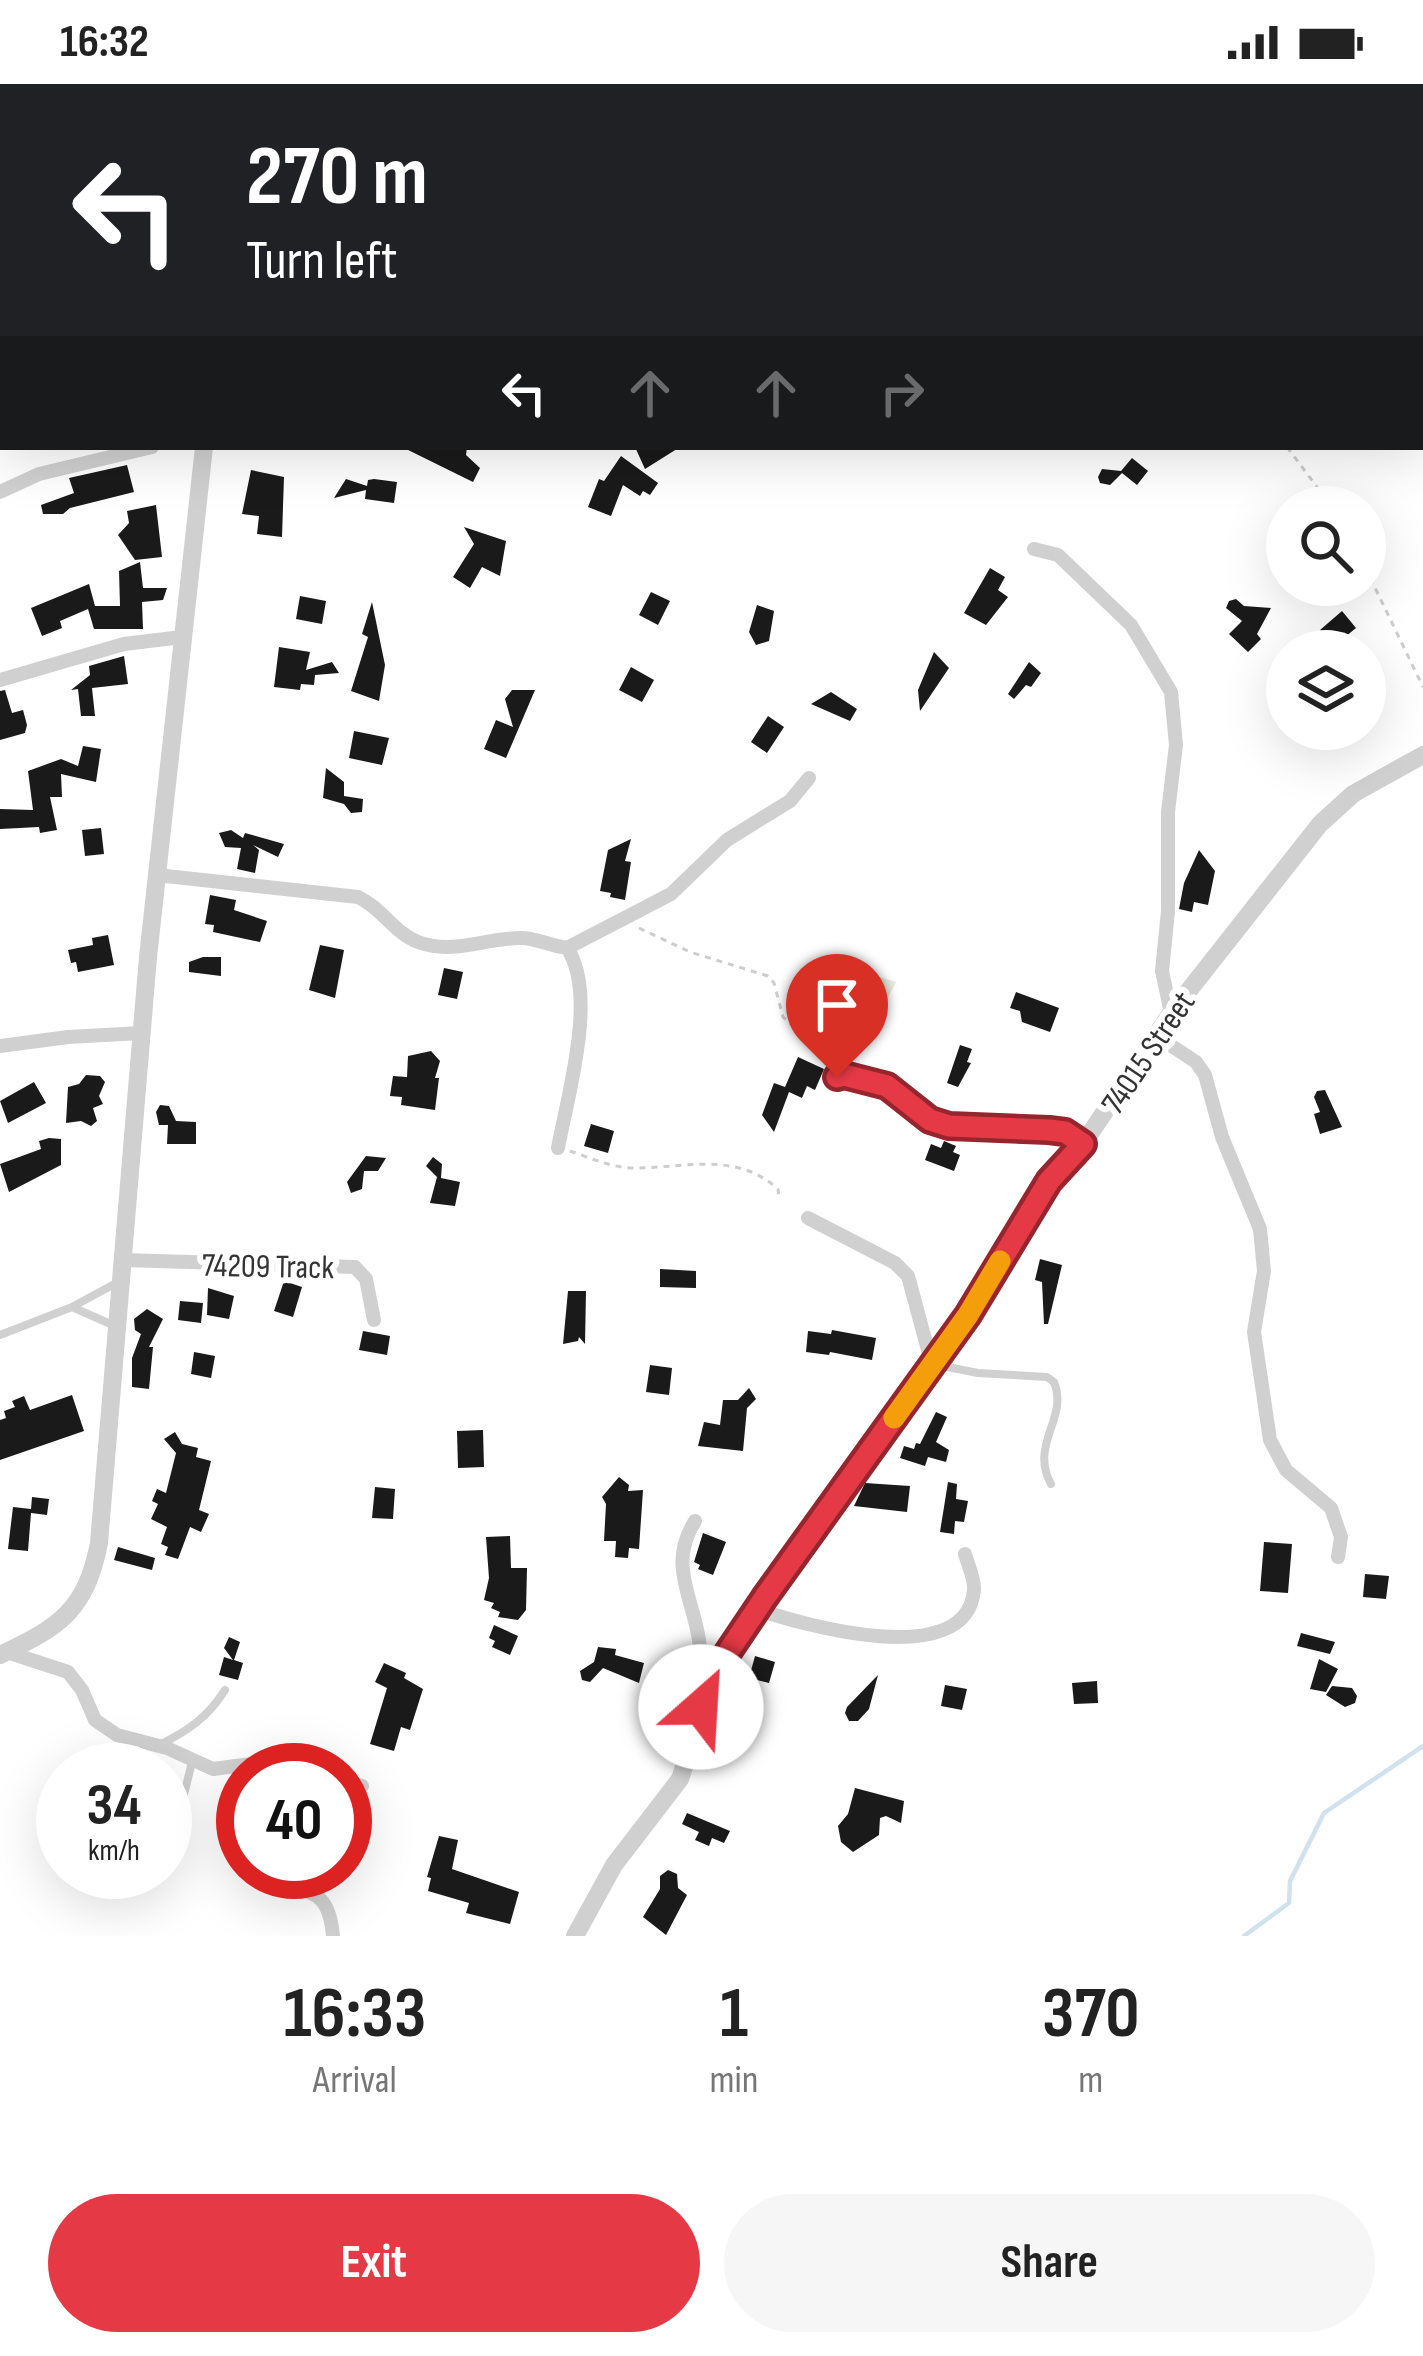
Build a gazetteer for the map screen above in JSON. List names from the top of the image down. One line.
{"streets":{"street":["74015 Street","74209 Track"]},"page":{"status":"16:32","turn":["270 m","Turn left"],"speed":"34 km/h","limit":"40","eta":["16:33","Arrival","1","min","370","m"],"buttons":["Exit","Share"]}}
